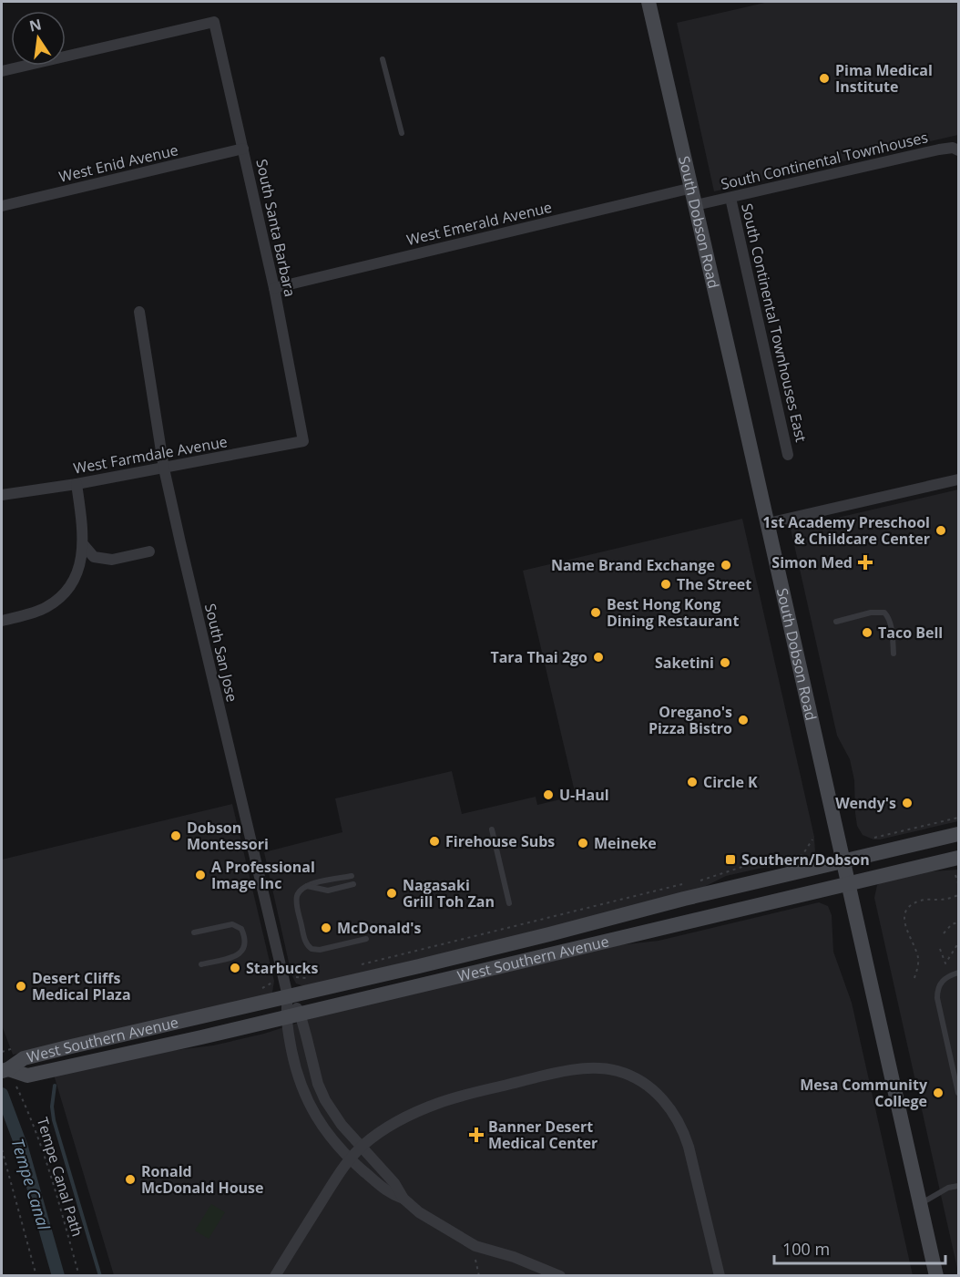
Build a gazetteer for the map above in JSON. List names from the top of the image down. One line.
{"streets":{"main road":["South Dobson Road","West Southern Avenue"],"street":["South Continental Townhouses","West Enid Avenue","West Emerald Avenue","South Santa Barbara","South Continental Townhouses East","West Farmdale Avenue","South San Jose"],"path":["Tempe Canal Path"]},"crossings":[["South Continental Townhouses","South Dobson Road"],["South Continental Townhouses","South Continental Townhouses East"],["West Enid Avenue","South Santa Barbara"],["South Dobson Road","West Emerald Avenue"],["South Dobson Road","West Southern Avenue"],["West Emerald Avenue","South Santa Barbara"],["South Santa Barbara","West Farmdale Avenue"],["West Farmdale Avenue","South San Jose"],["South San Jose","West Southern Avenue"]],"water":["Tempe Canal"],"places":{"other":["Pima Medical Institute","1st Academy Preschool & Childcare Center","Name Brand Exchange","The Street","Best Hong Kong Dining Restaurant","Taco Bell","Tara Thai 2go","Saketini","Oregano's Pizza Bistro","Circle K","U-Haul","Wendy's","Dobson Montessori","Firehouse Subs","Meineke","A Professional Image Inc","Nagasaki Grill Toh Zan","McDonald's","Starbucks","Desert Cliffs Medical Plaza","Mesa Community College","Ronald McDonald House"],"health":["Simon Med","Banner Desert Medical Center"],"transit":["Southern/Dobson"]},"scale_bar":"100 m","north":"top"}
